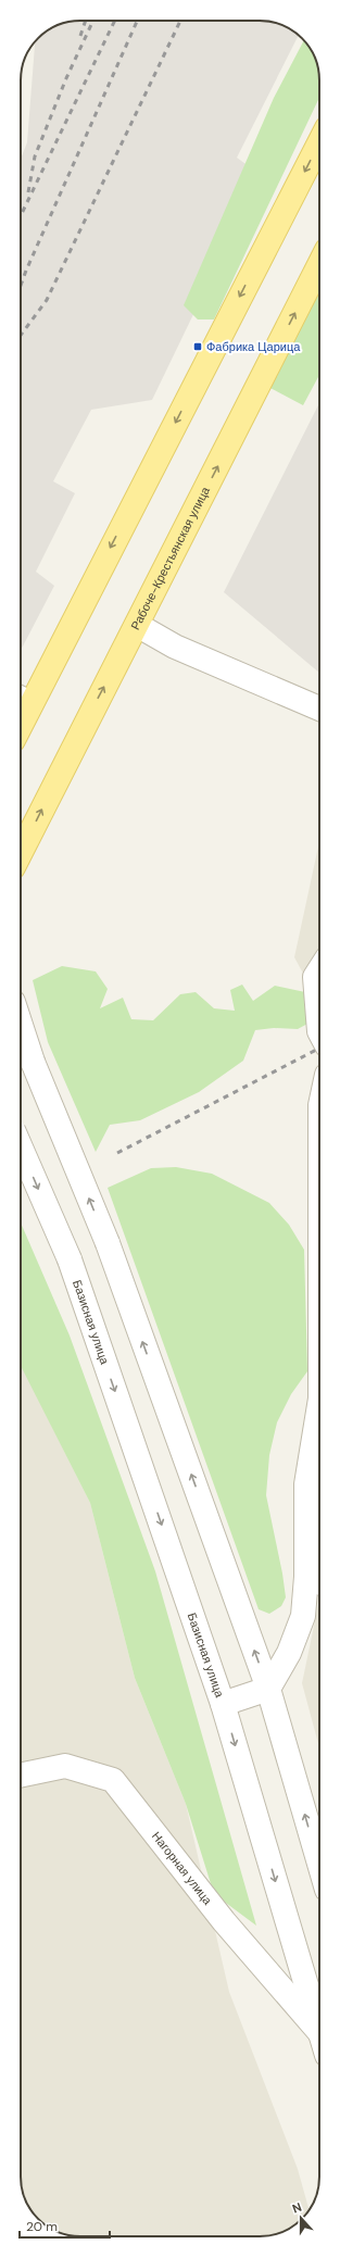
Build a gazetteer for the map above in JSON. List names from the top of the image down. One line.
{"streets":{"main road":["Рабоче-Крестьянская улица"],"street":["Базисная улица","Нагорная улица"]},"places":{"transit":["Фабрика Царица"]},"scale_bar":"20 m","north":"top"}
